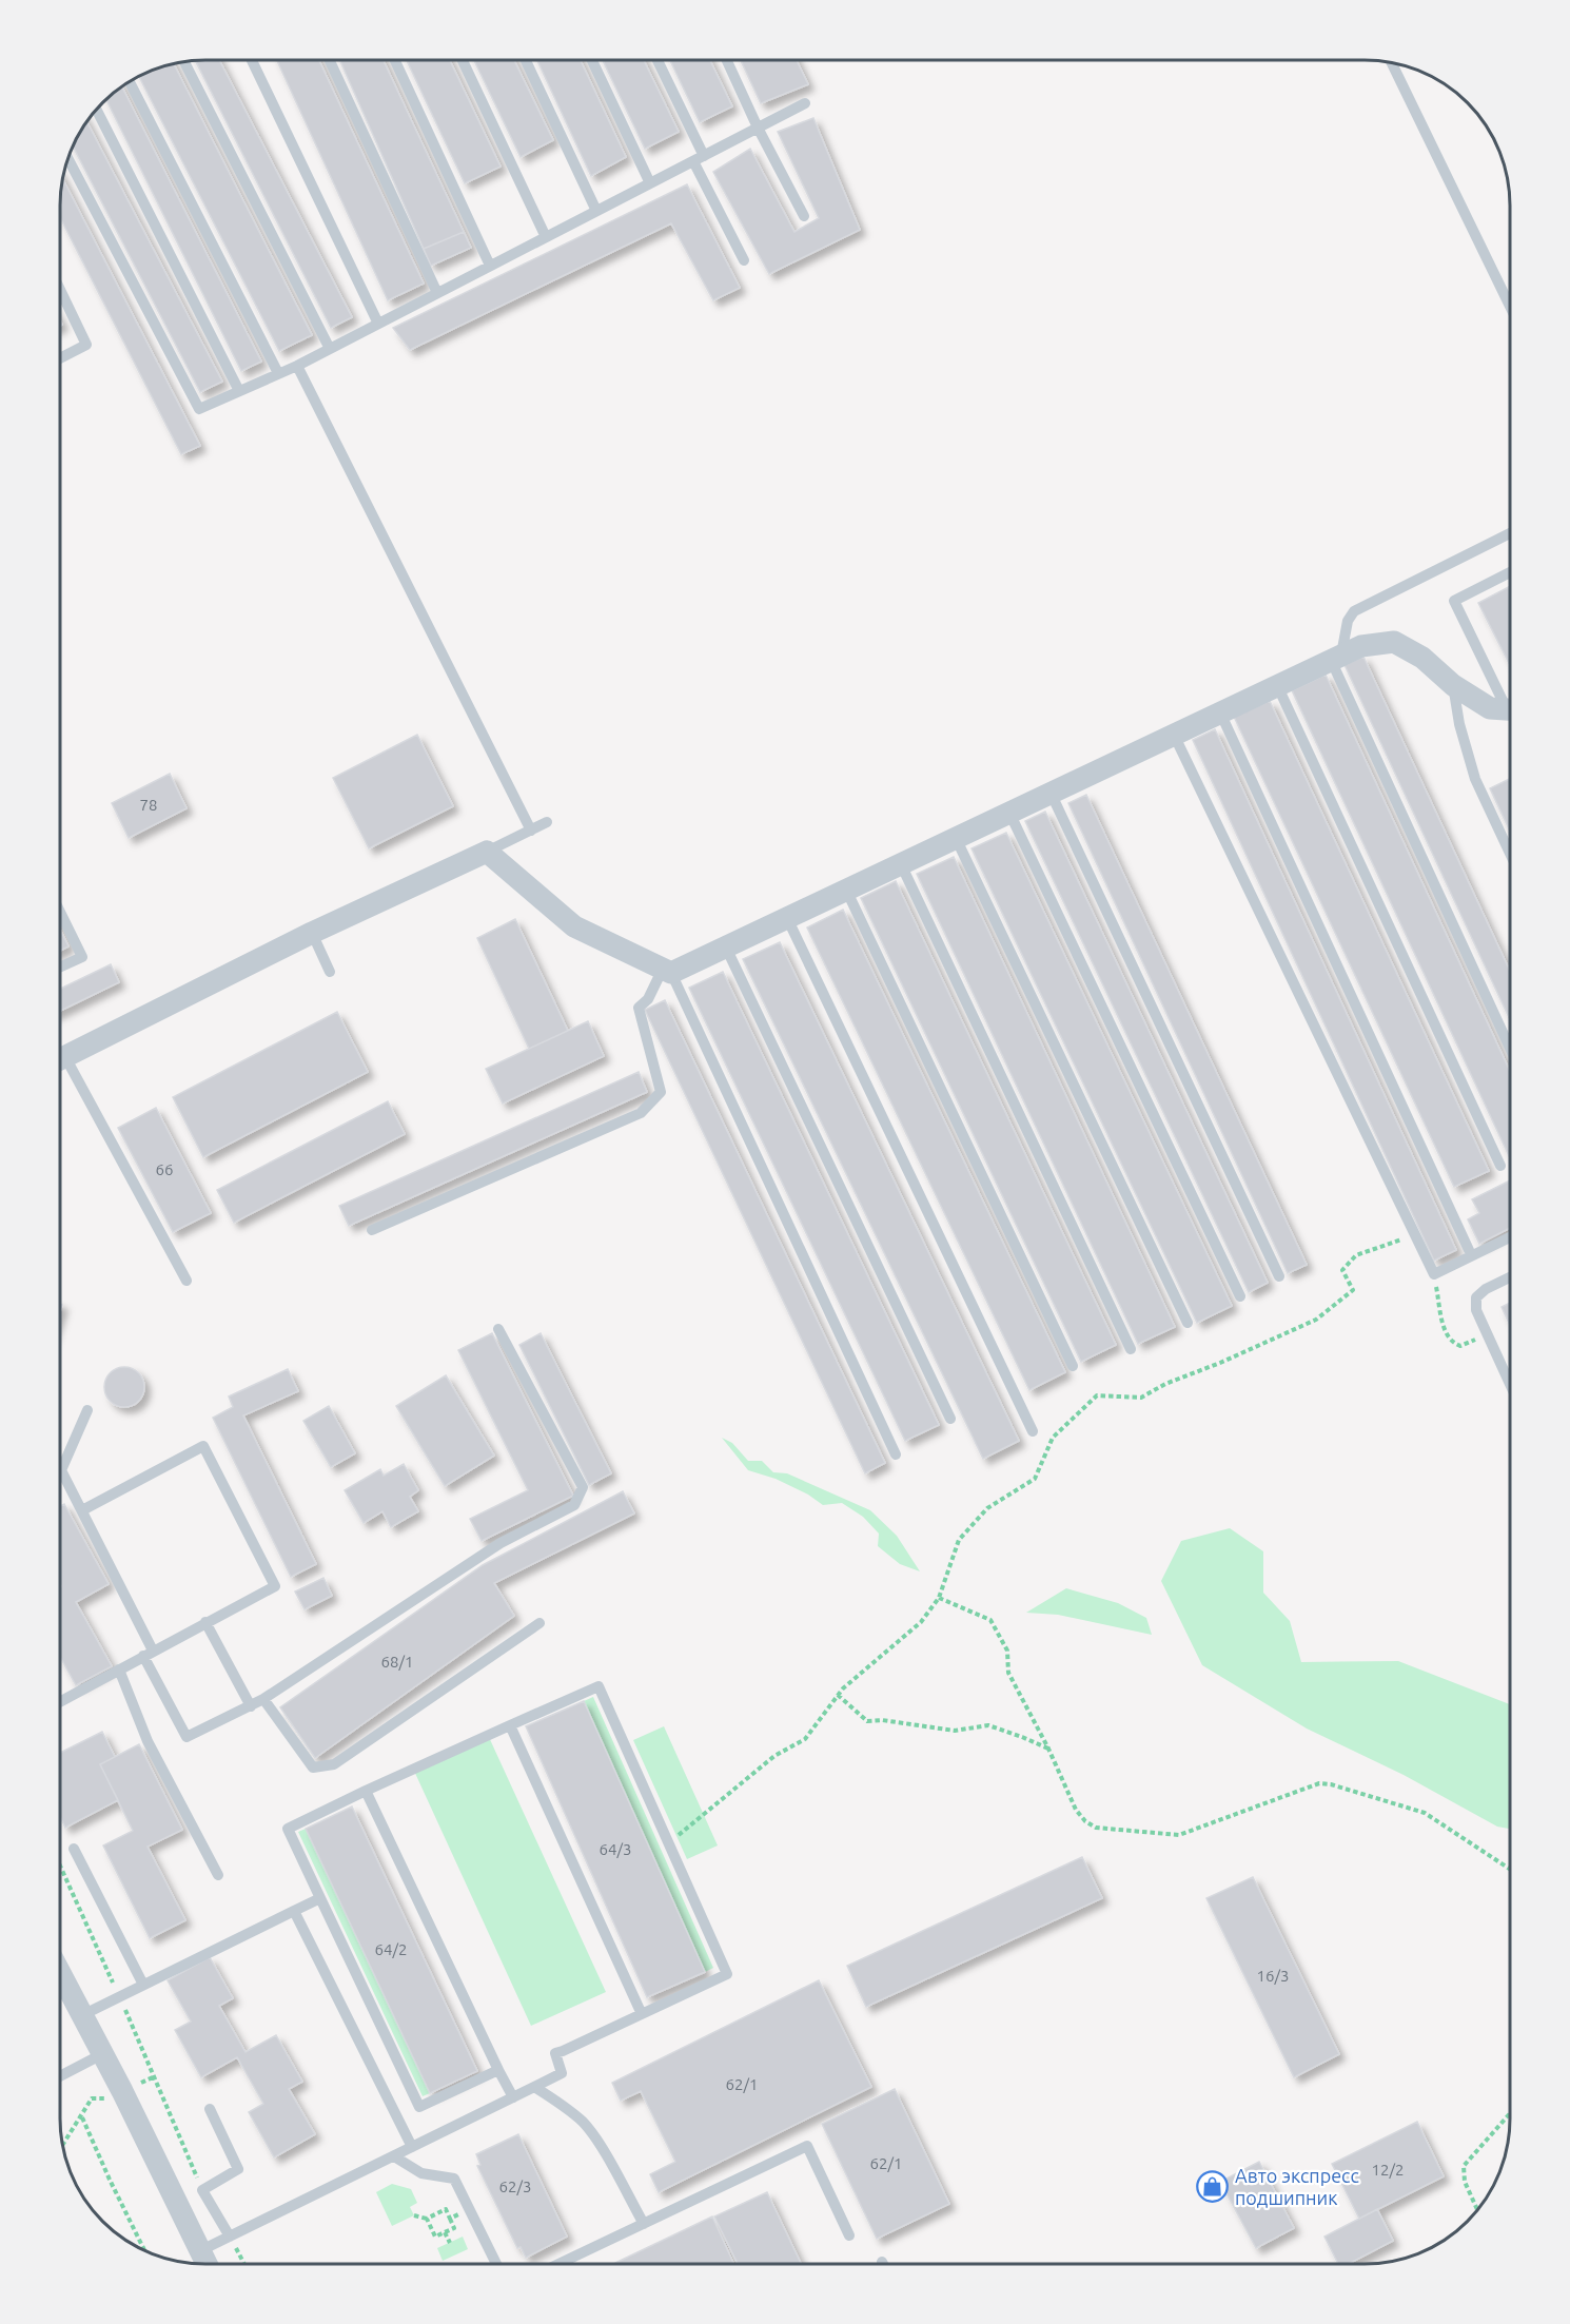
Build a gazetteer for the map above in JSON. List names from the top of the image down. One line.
{"places":{"shop":["Авто экспресс подшипник"]},"house_numbers":["78","66","68/1","64/3","64/2","16/3","62/1","62/1","12/2","62/3"]}
